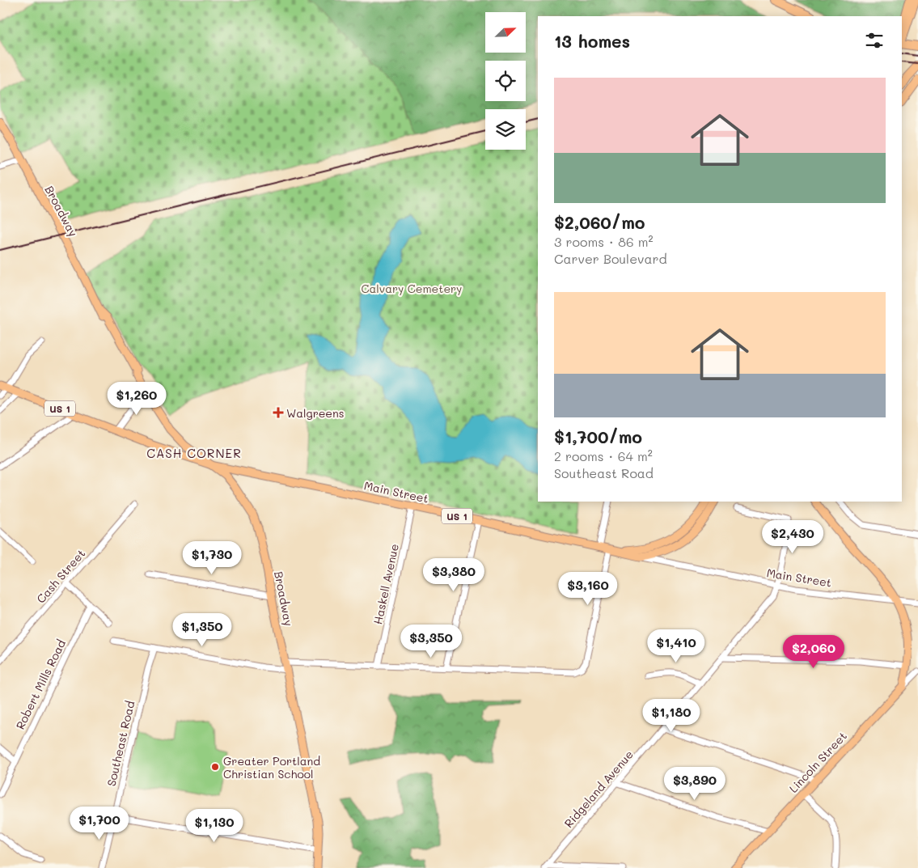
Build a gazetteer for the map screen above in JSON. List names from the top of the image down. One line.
{"streets":{"main road":["Broadway","US 1","Main Street","Lincoln Street"],"street":["Cash Street","Haskell Avenue","Robert Mills Road","Southeast Road","Ridgeland Avenue"]},"crossings":[["Broadway","Main Street"],["US 1","Main Street"],["Main Street","Haskell Avenue"],["Main Street","Ridgeland Avenue"]],"districts":["CASH CORNER"],"parks":["Calvary Cemetery"],"places":{"health":["Walgreens"],"other":["Greater Portland Christian School"]},"north":"top right","page":{"heading":"13 homes","list":[{"name":"$2,060/mo","note":"3 rooms · 86 m² · Carver Boulevard"},{"name":"$1,700/mo","note":"2 rooms · 64 m² · Southeast Road"}],"price":["$1,260","$2,430","$1,730","$3,380","$3,160","$1,350","$3,350","$1,410","$2,060","$1,180","$3,890","$1,700","$1,130"]}}
